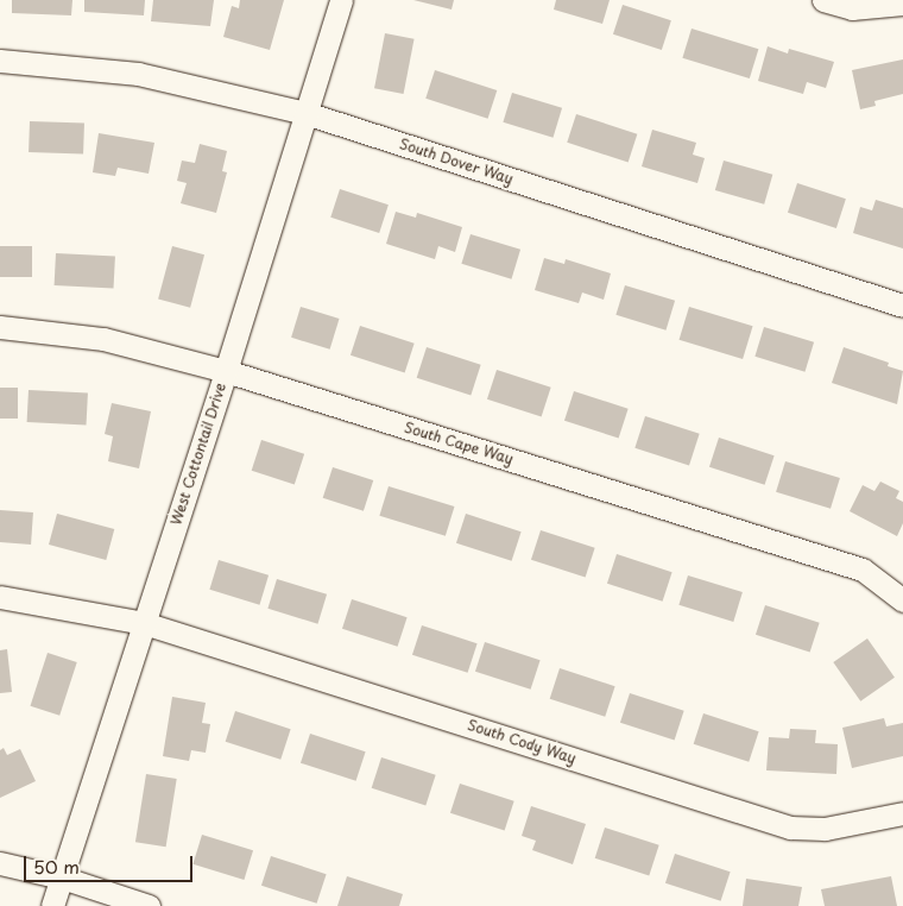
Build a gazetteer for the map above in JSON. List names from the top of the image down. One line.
{"streets":{"street":["South Dover Way","South Cape Way","West Cottontail Drive","South Cody Way"]},"crossings":[["South Dover Way","West Cottontail Drive"],["South Cape Way","West Cottontail Drive"],["West Cottontail Drive","South Cody Way"]],"scale_bar":"50 m"}
